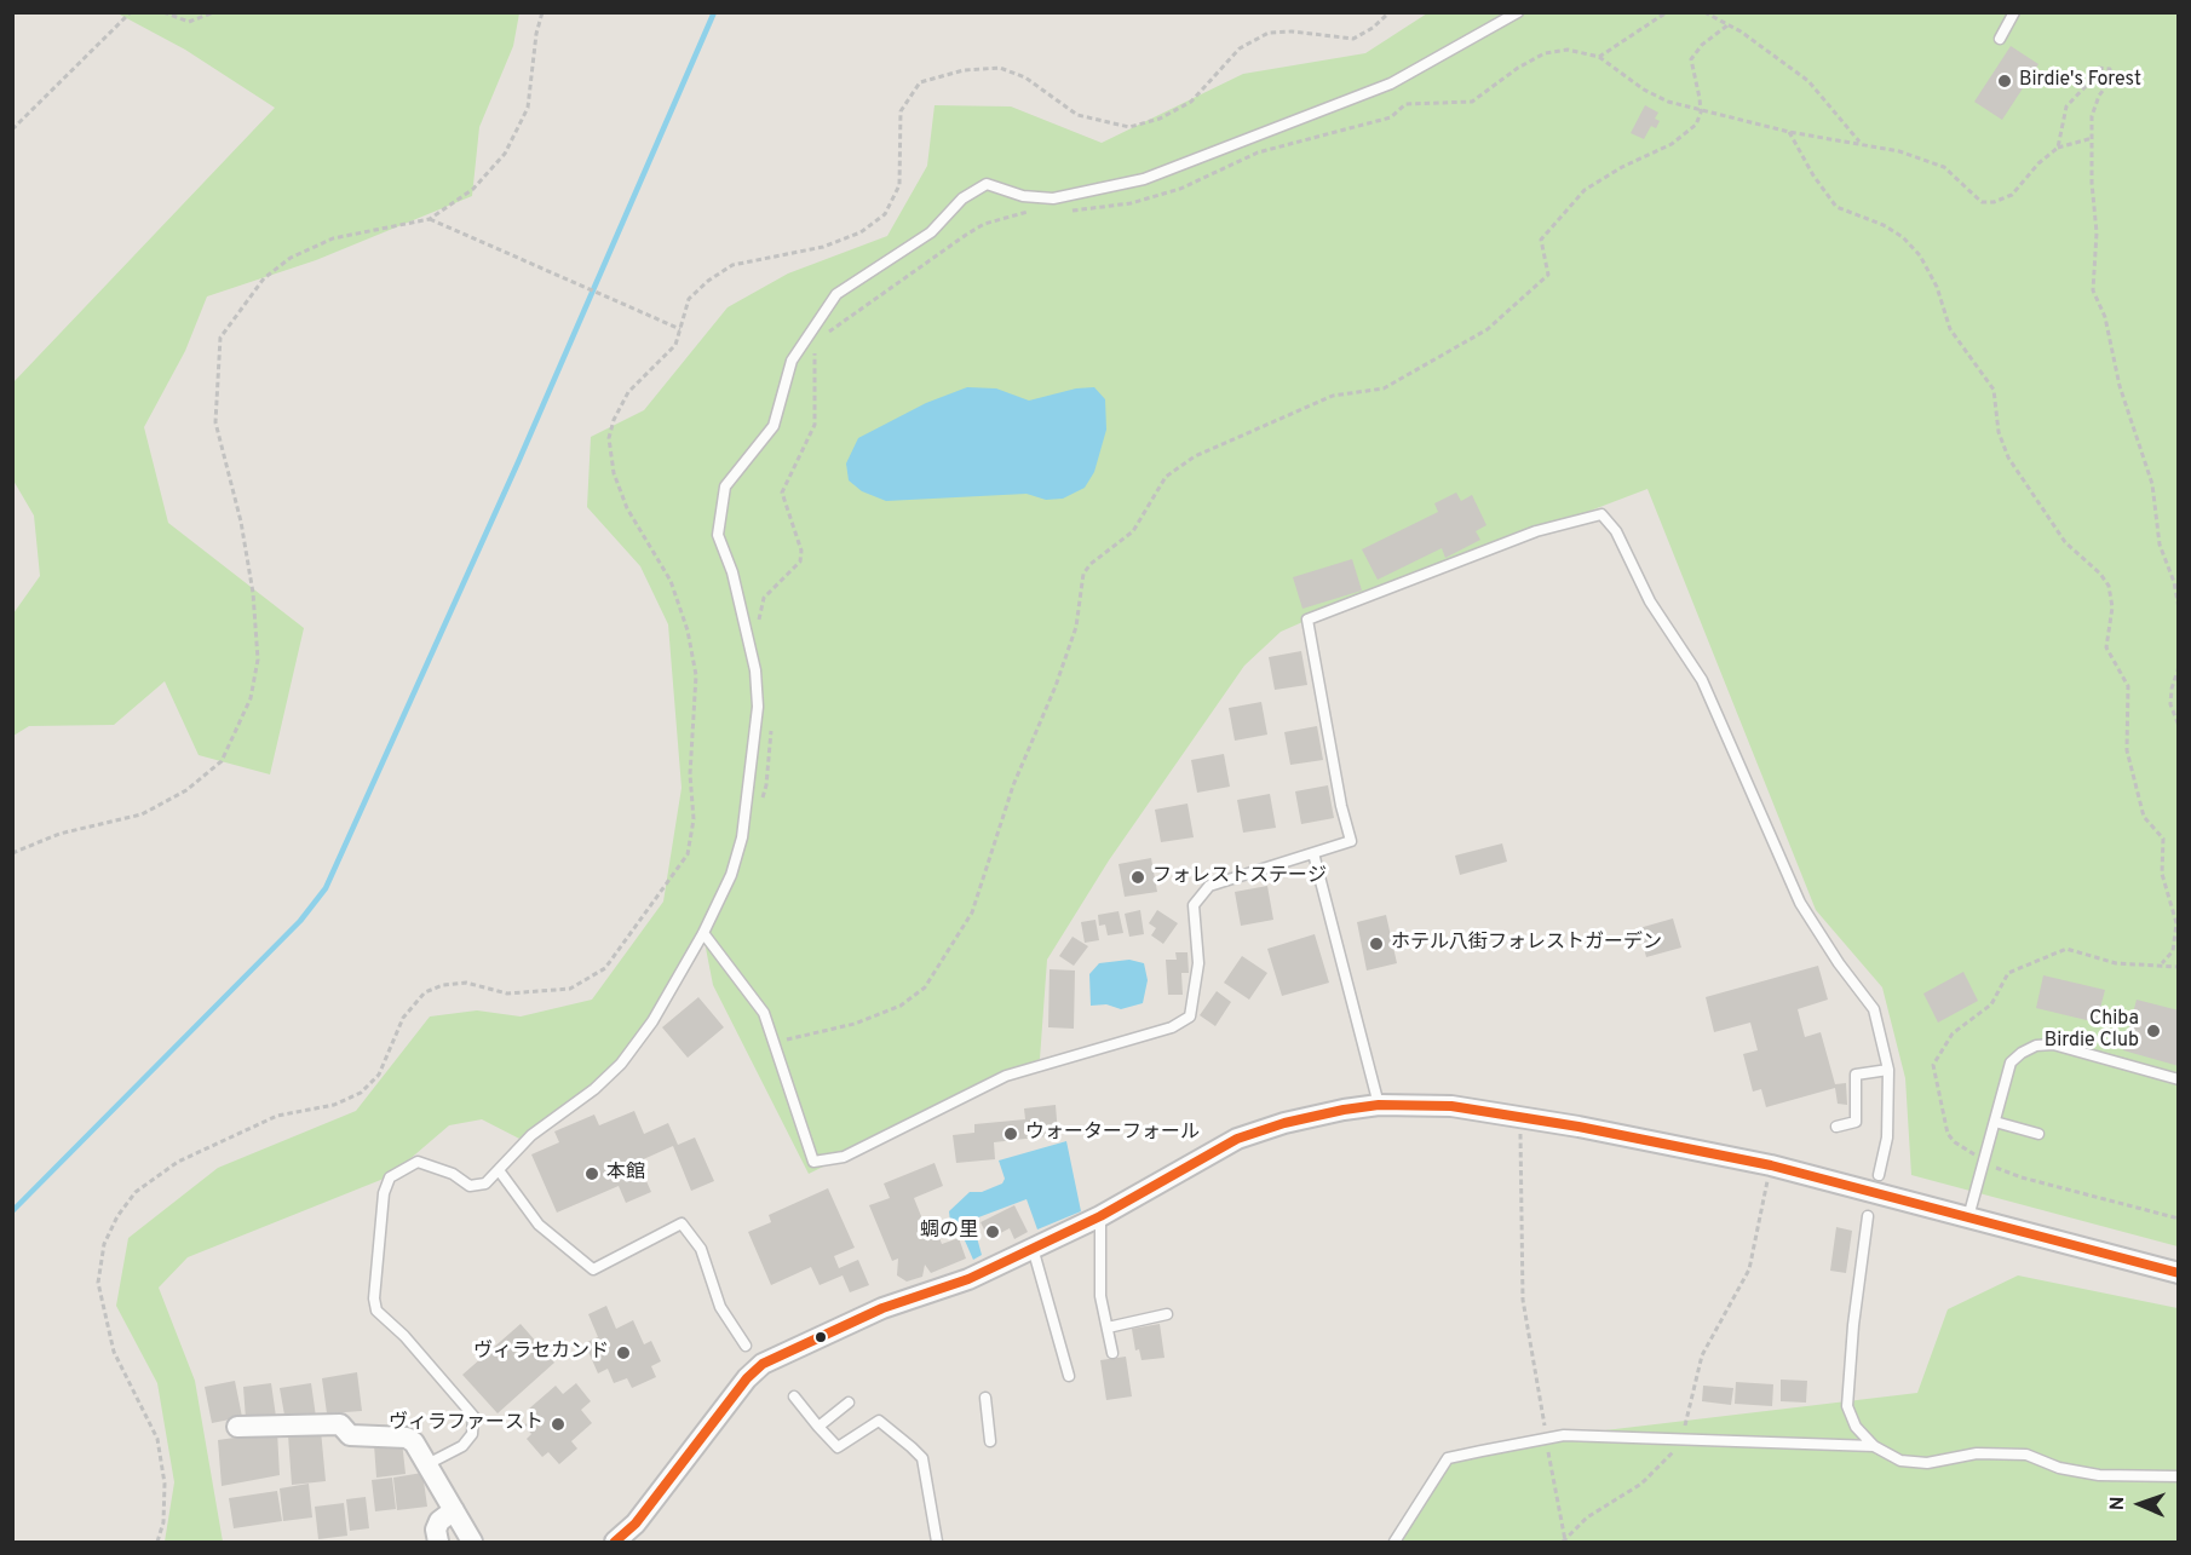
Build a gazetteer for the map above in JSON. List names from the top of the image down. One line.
{"places":["Birdie's Forest","フォレストステージ","ホテル八街フォレストガーデン","Chiba Birdie Club","ウォーターフォール","本館","蜩の里","ヴィラセカンド","ヴィラファースト"],"north":"left"}
